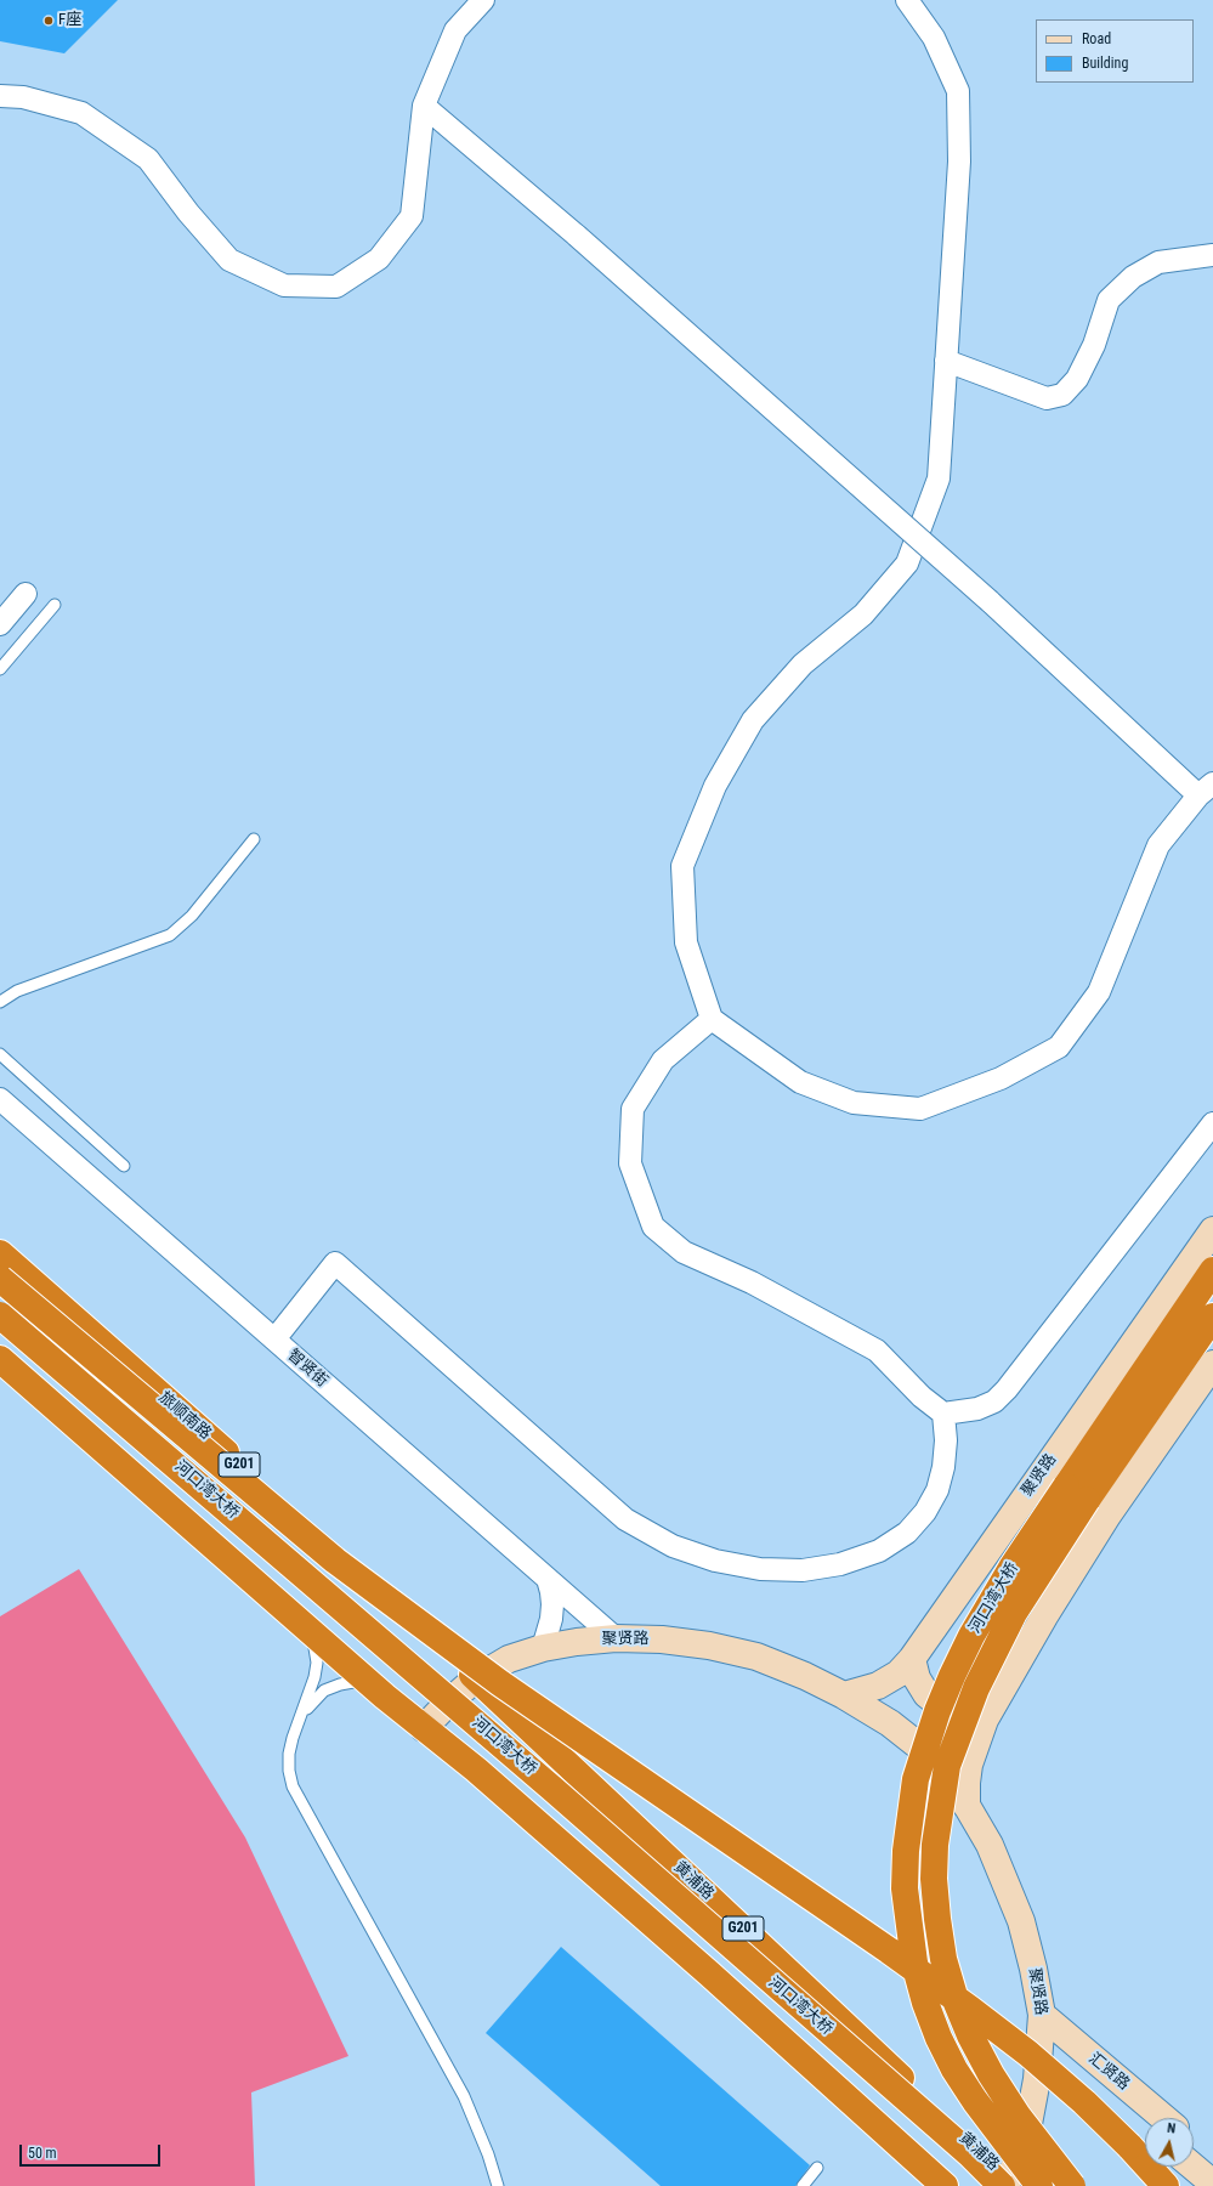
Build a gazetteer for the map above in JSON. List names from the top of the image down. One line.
{"streets":{"highway":["旅顺南路","G201","河口湾大桥","黄浦路"],"main road":["聚贤路","汇贤路"],"street":["智贤街"]},"crossings":[["智贤街","聚贤路"],["旅顺南路","聚贤路"],["旅顺南路","黄浦路"],["聚贤路","河口湾大桥"],["聚贤路","黄浦路"],["聚贤路","汇贤路"],["河口湾大桥","黄浦路"]],"places":["F座"],"legend":["Road","Building"],"scale_bar":"50 m","north":"top"}
